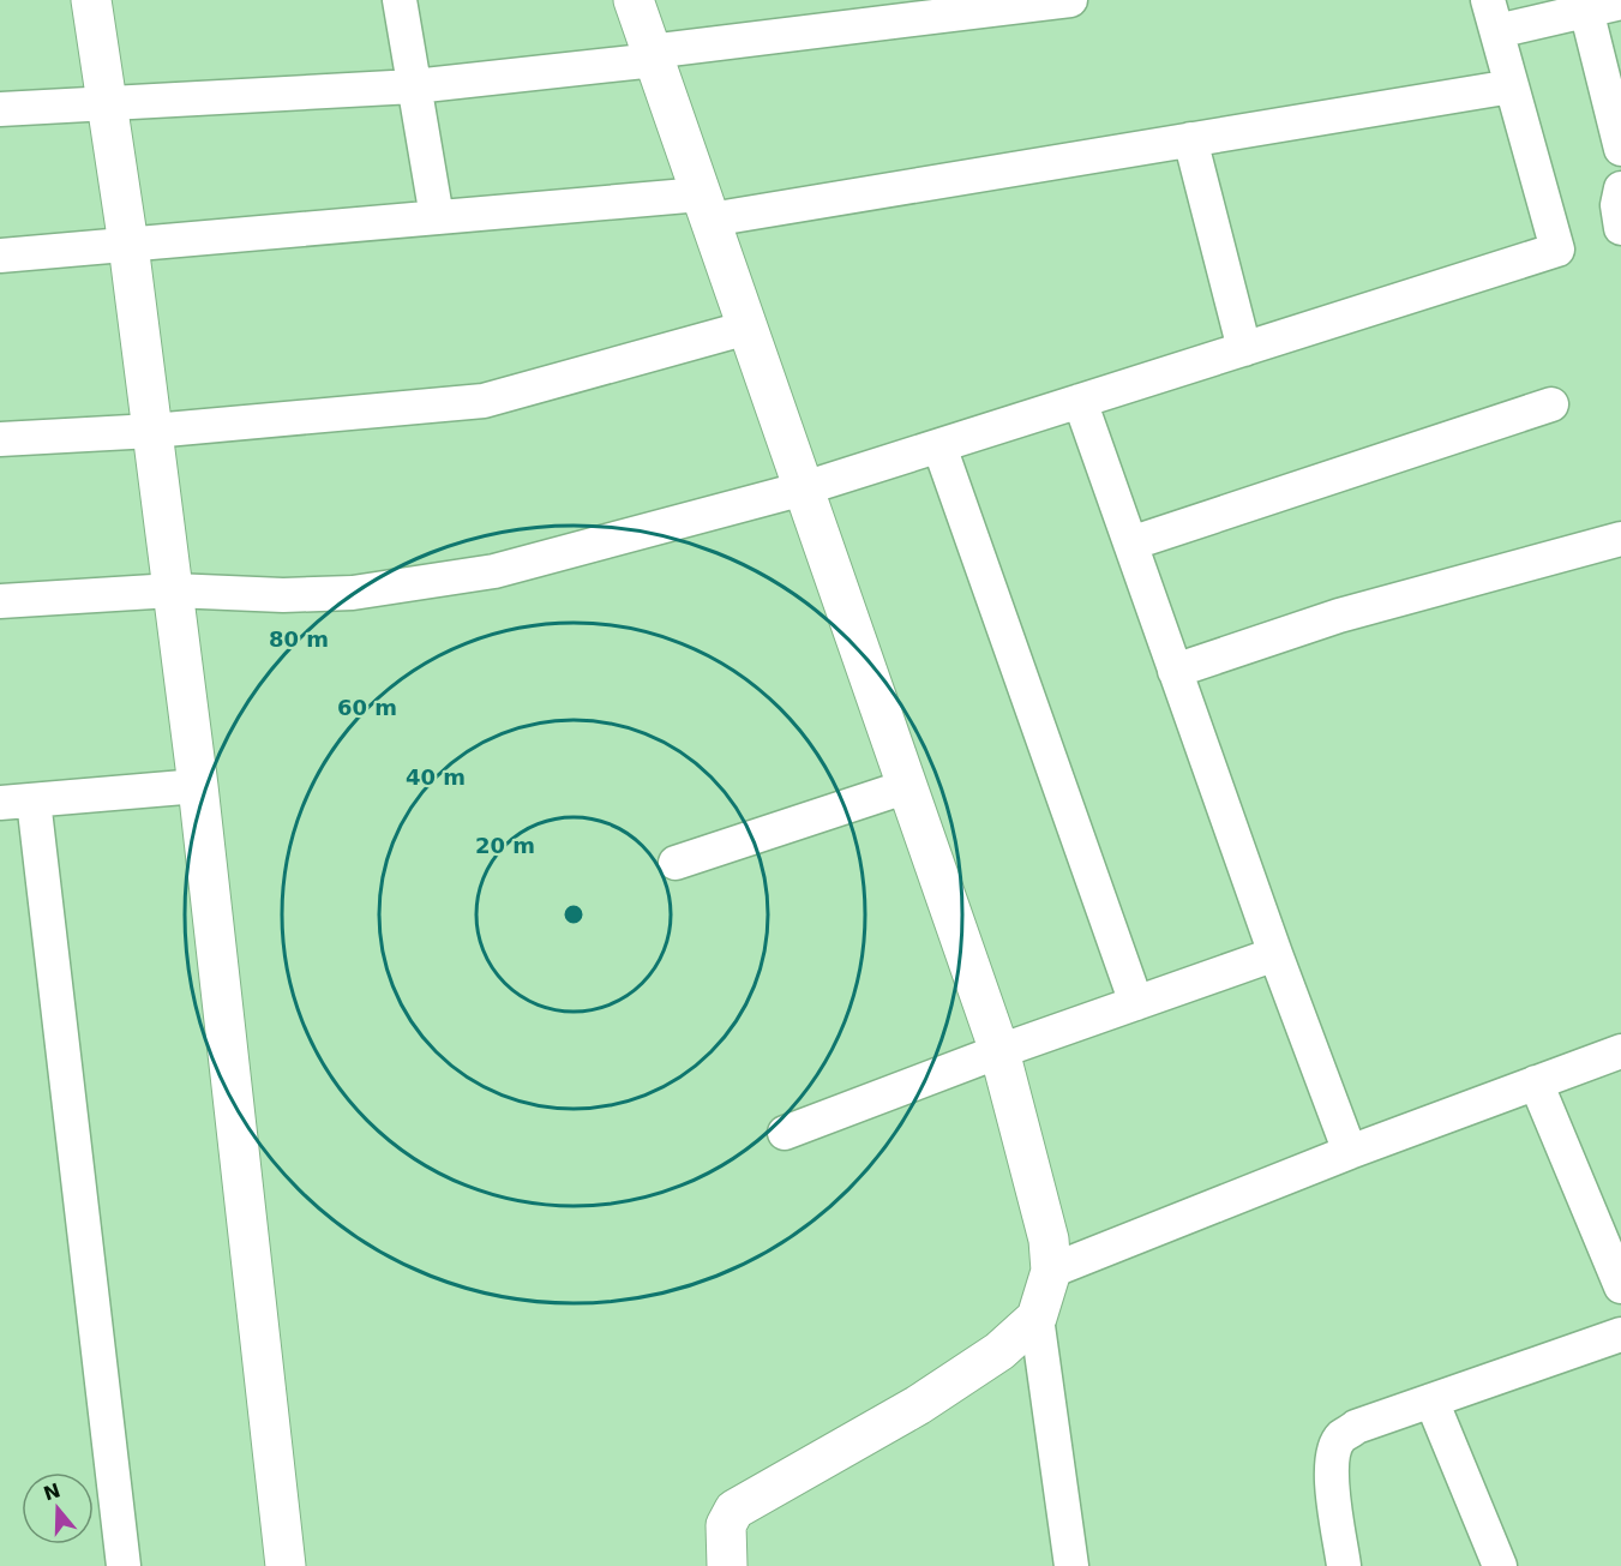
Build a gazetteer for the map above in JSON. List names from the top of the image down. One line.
{"north":"top","rings":["80 m","60 m","40 m","20 m"]}
